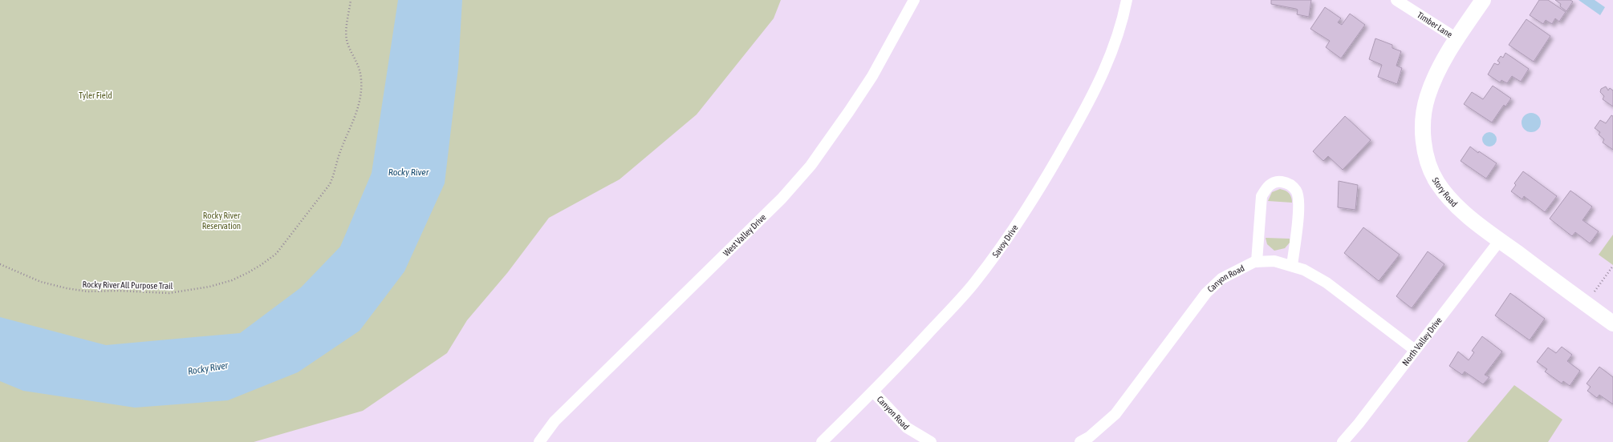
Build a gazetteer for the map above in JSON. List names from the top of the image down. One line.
{"streets":{"street":["Timber Lane","Story Road","West Valley Drive","Savoy Drive","Canyon Road","North Valley Drive"],"path":["Rocky River All Purpose Trail"]},"crossings":[["Timber Lane","Story Road"],["Story Road","North Valley Drive"],["Savoy Drive","Canyon Road"],["Canyon Road","North Valley Drive"]],"water":["Rocky River"],"parks":["Tyler Field","Rocky River Reservation"]}
